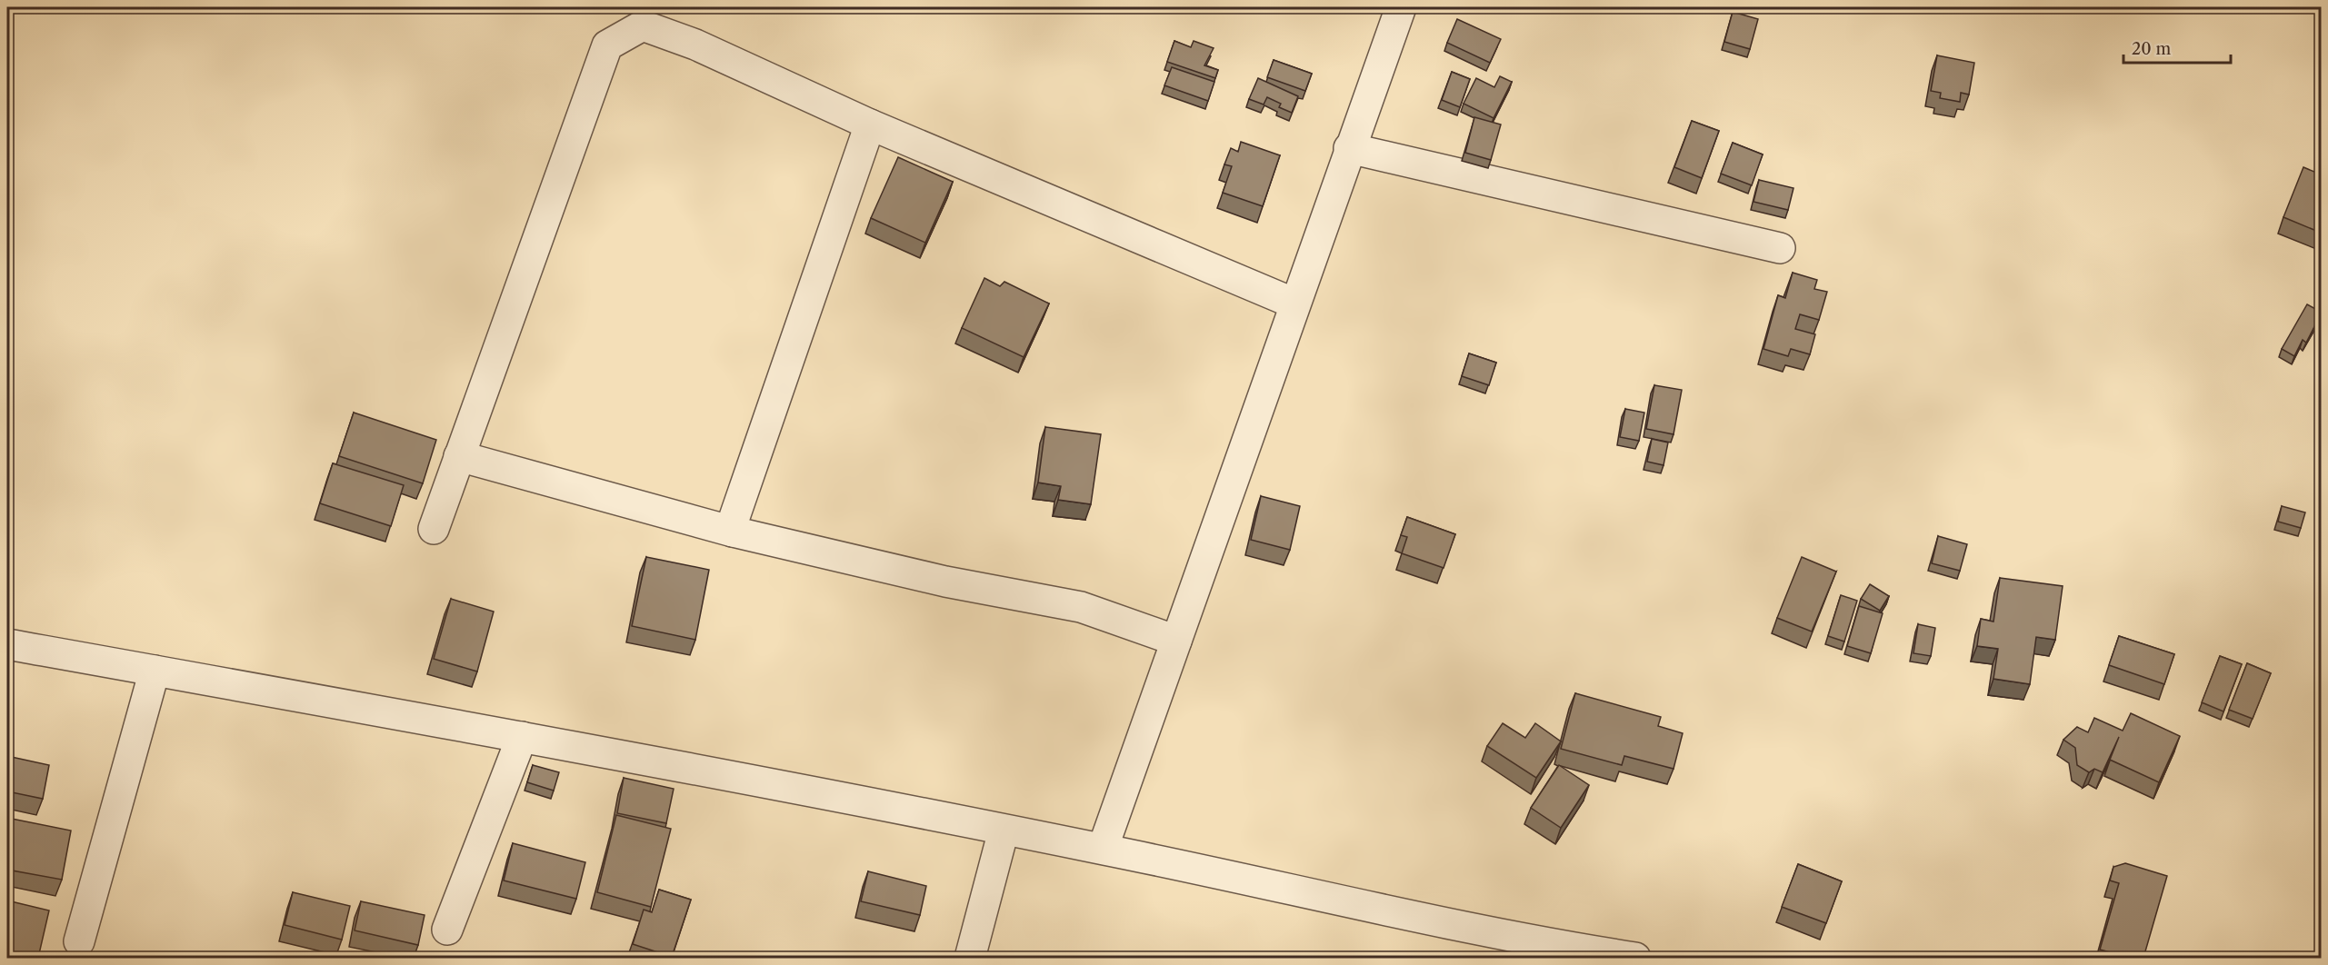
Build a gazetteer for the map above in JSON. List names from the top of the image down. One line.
{"scale_bar":"20 m"}
